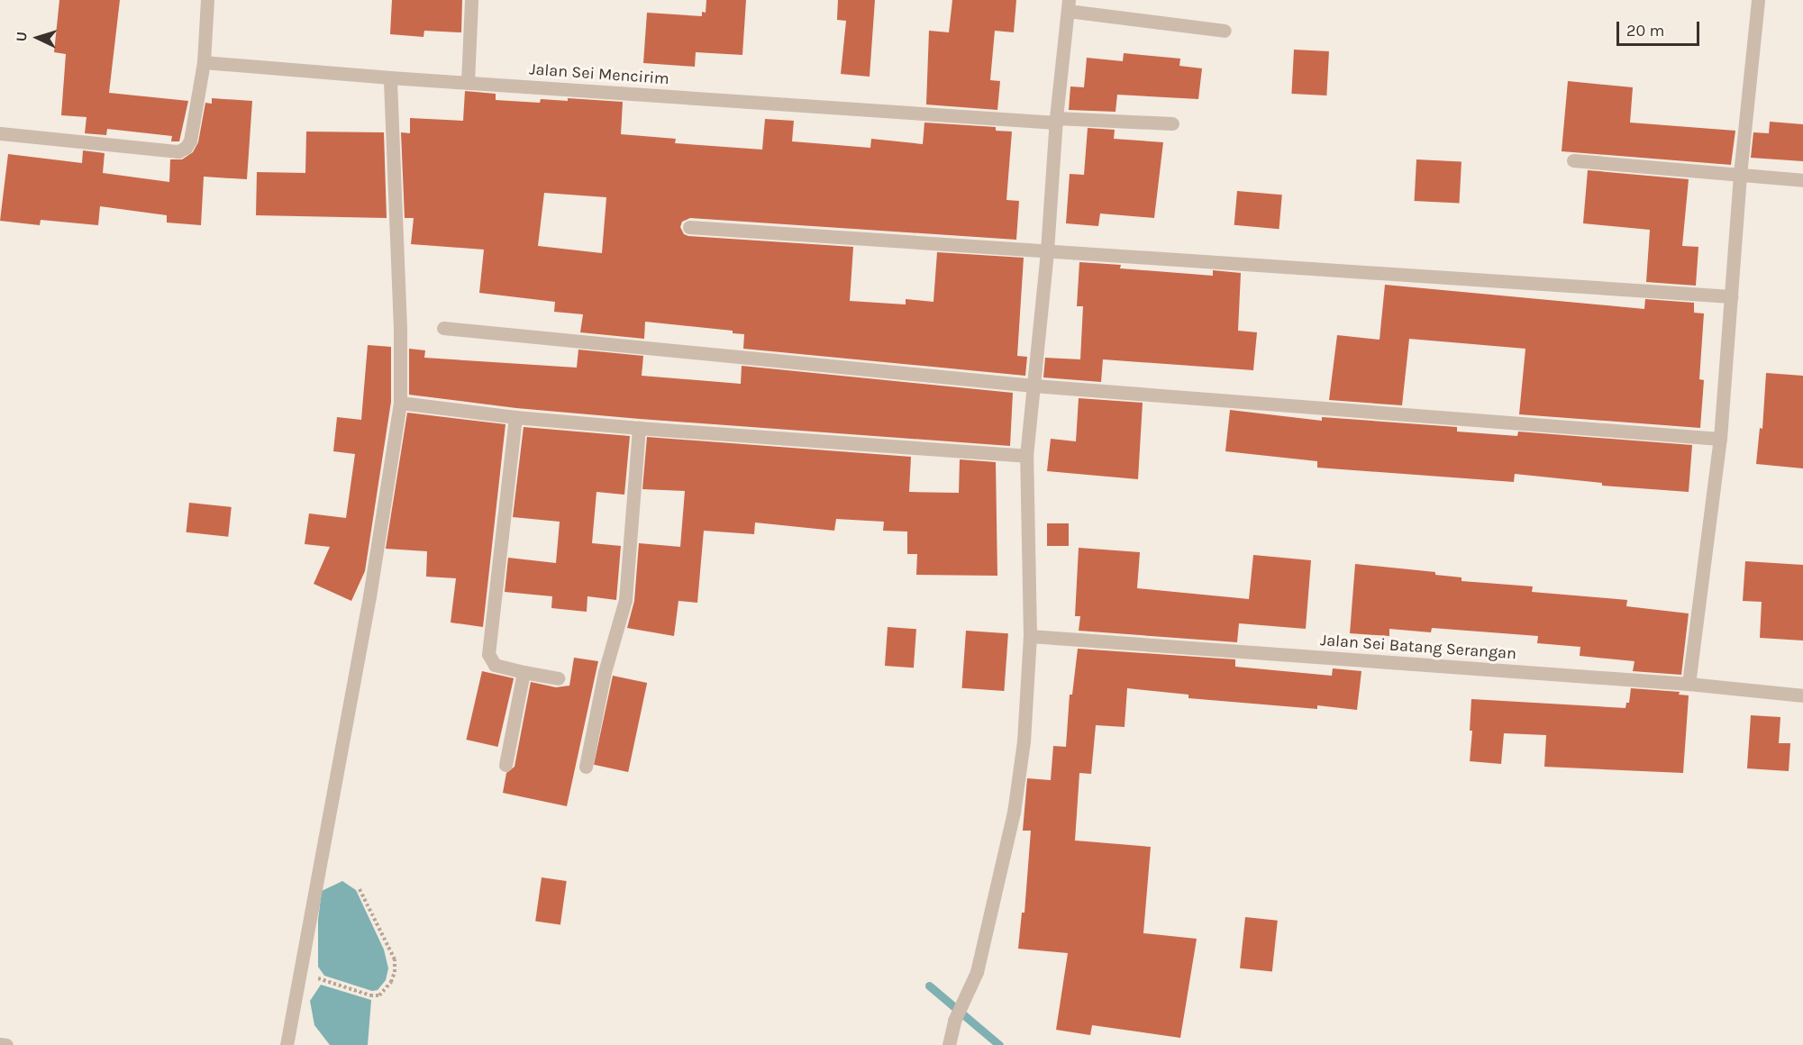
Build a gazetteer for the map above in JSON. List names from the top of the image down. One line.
{"streets":{"street":["Jalan Sei Mencirim","Jalan Sei Batang Serangan"]},"scale_bar":"20 m","north":"left"}
